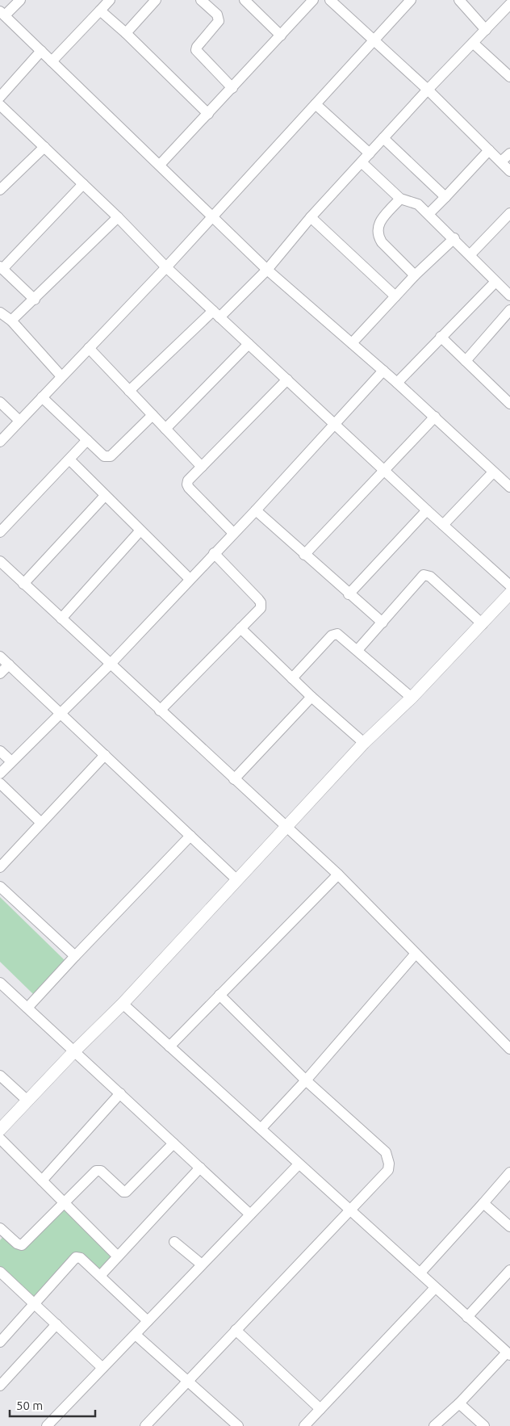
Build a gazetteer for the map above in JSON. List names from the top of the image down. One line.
{"scale_bar":"50 m"}
